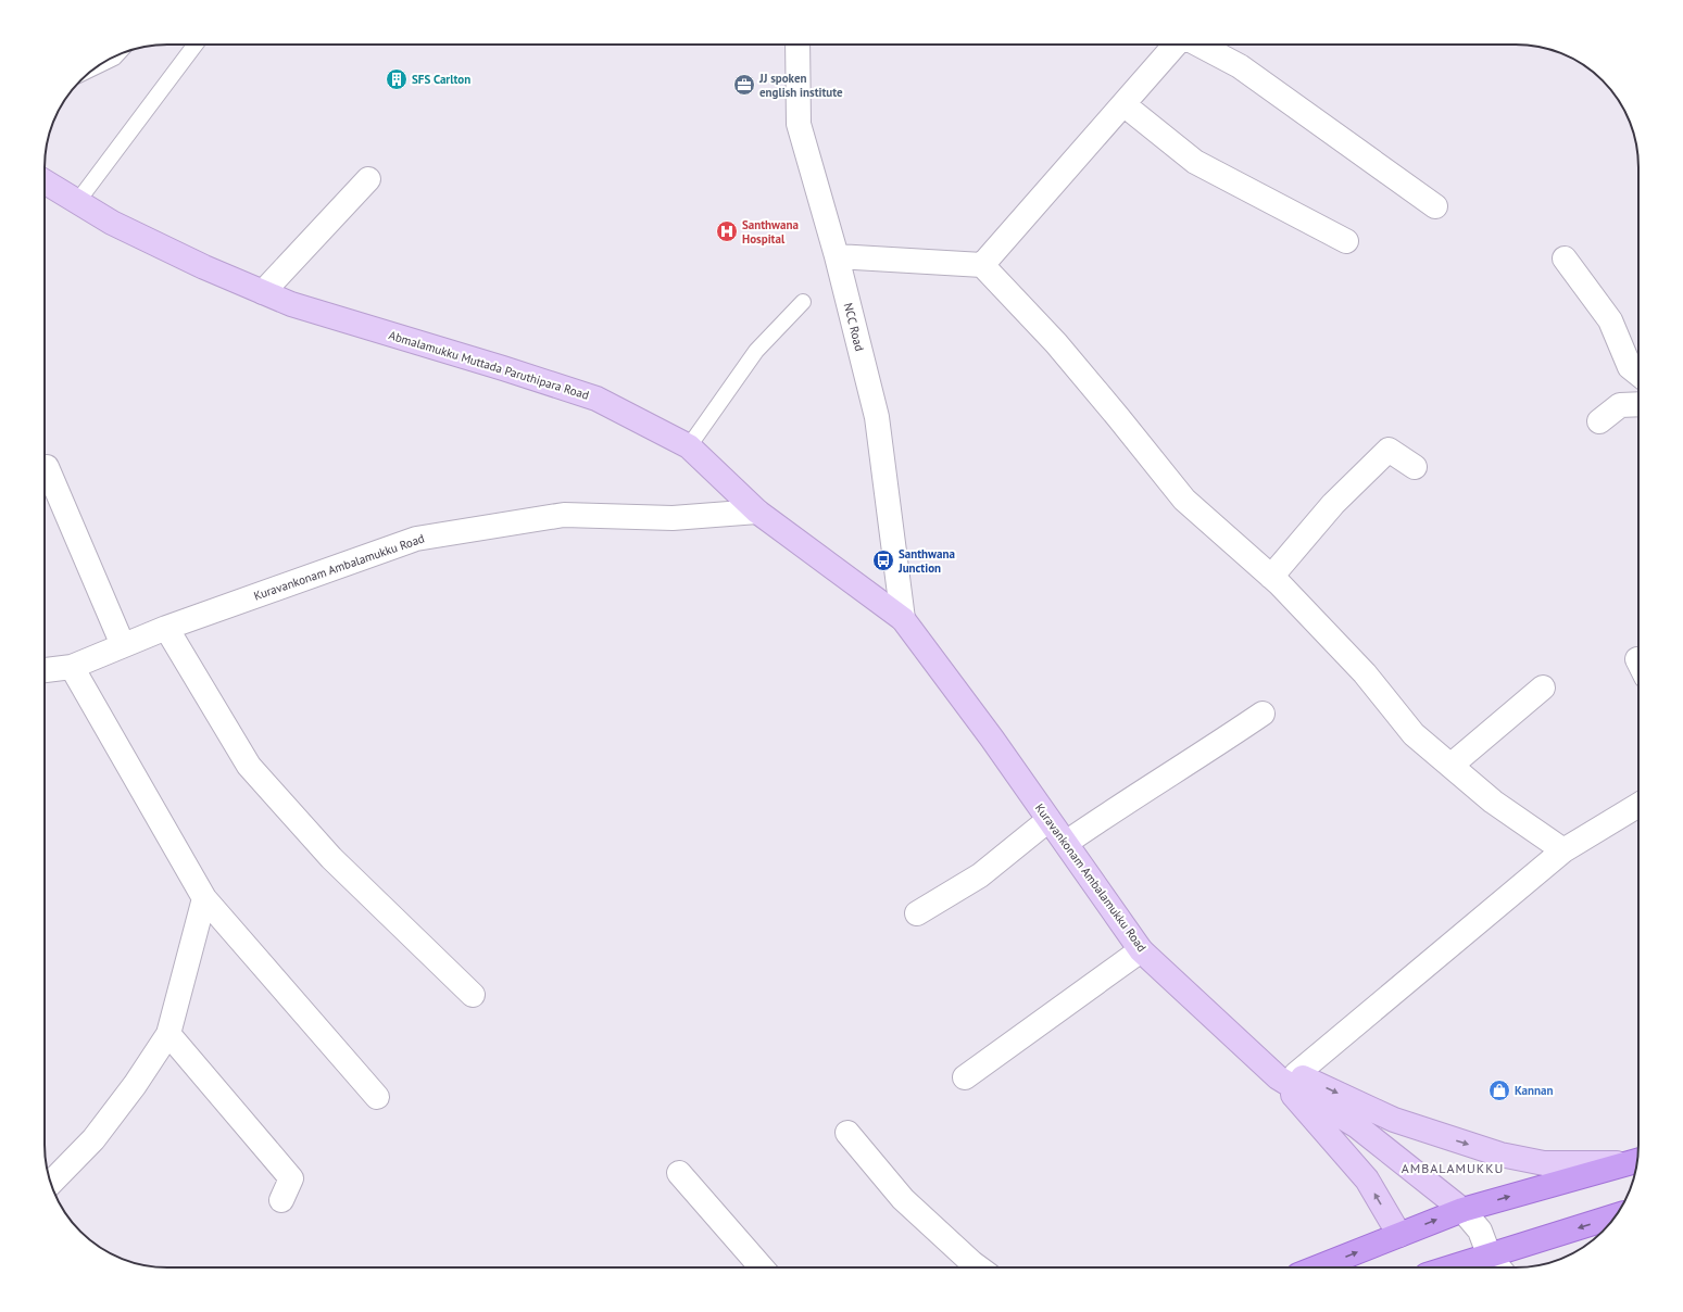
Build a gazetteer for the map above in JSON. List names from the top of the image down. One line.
{"streets":{"main road":["Abmalamukku Muttada Paruthipara Road","Kuravankonam Ambalamukku Road"],"street":["NCC Road"]},"crossings":[["NCC Road","Abmalamukku Muttada Paruthipara Road"],["NCC Road","Kuravankonam Ambalamukku Road"],["Abmalamukku Muttada Paruthipara Road","Kuravankonam Ambalamukku Road"]],"districts":["AMBALAMUKKU"],"places":{"building":["SFS Carlton"],"office":["JJ spoken english institute"],"hospital":["Santhwana Hospital"],"bus stop":["Santhwana Junction"],"shop":["Kannan"]}}
